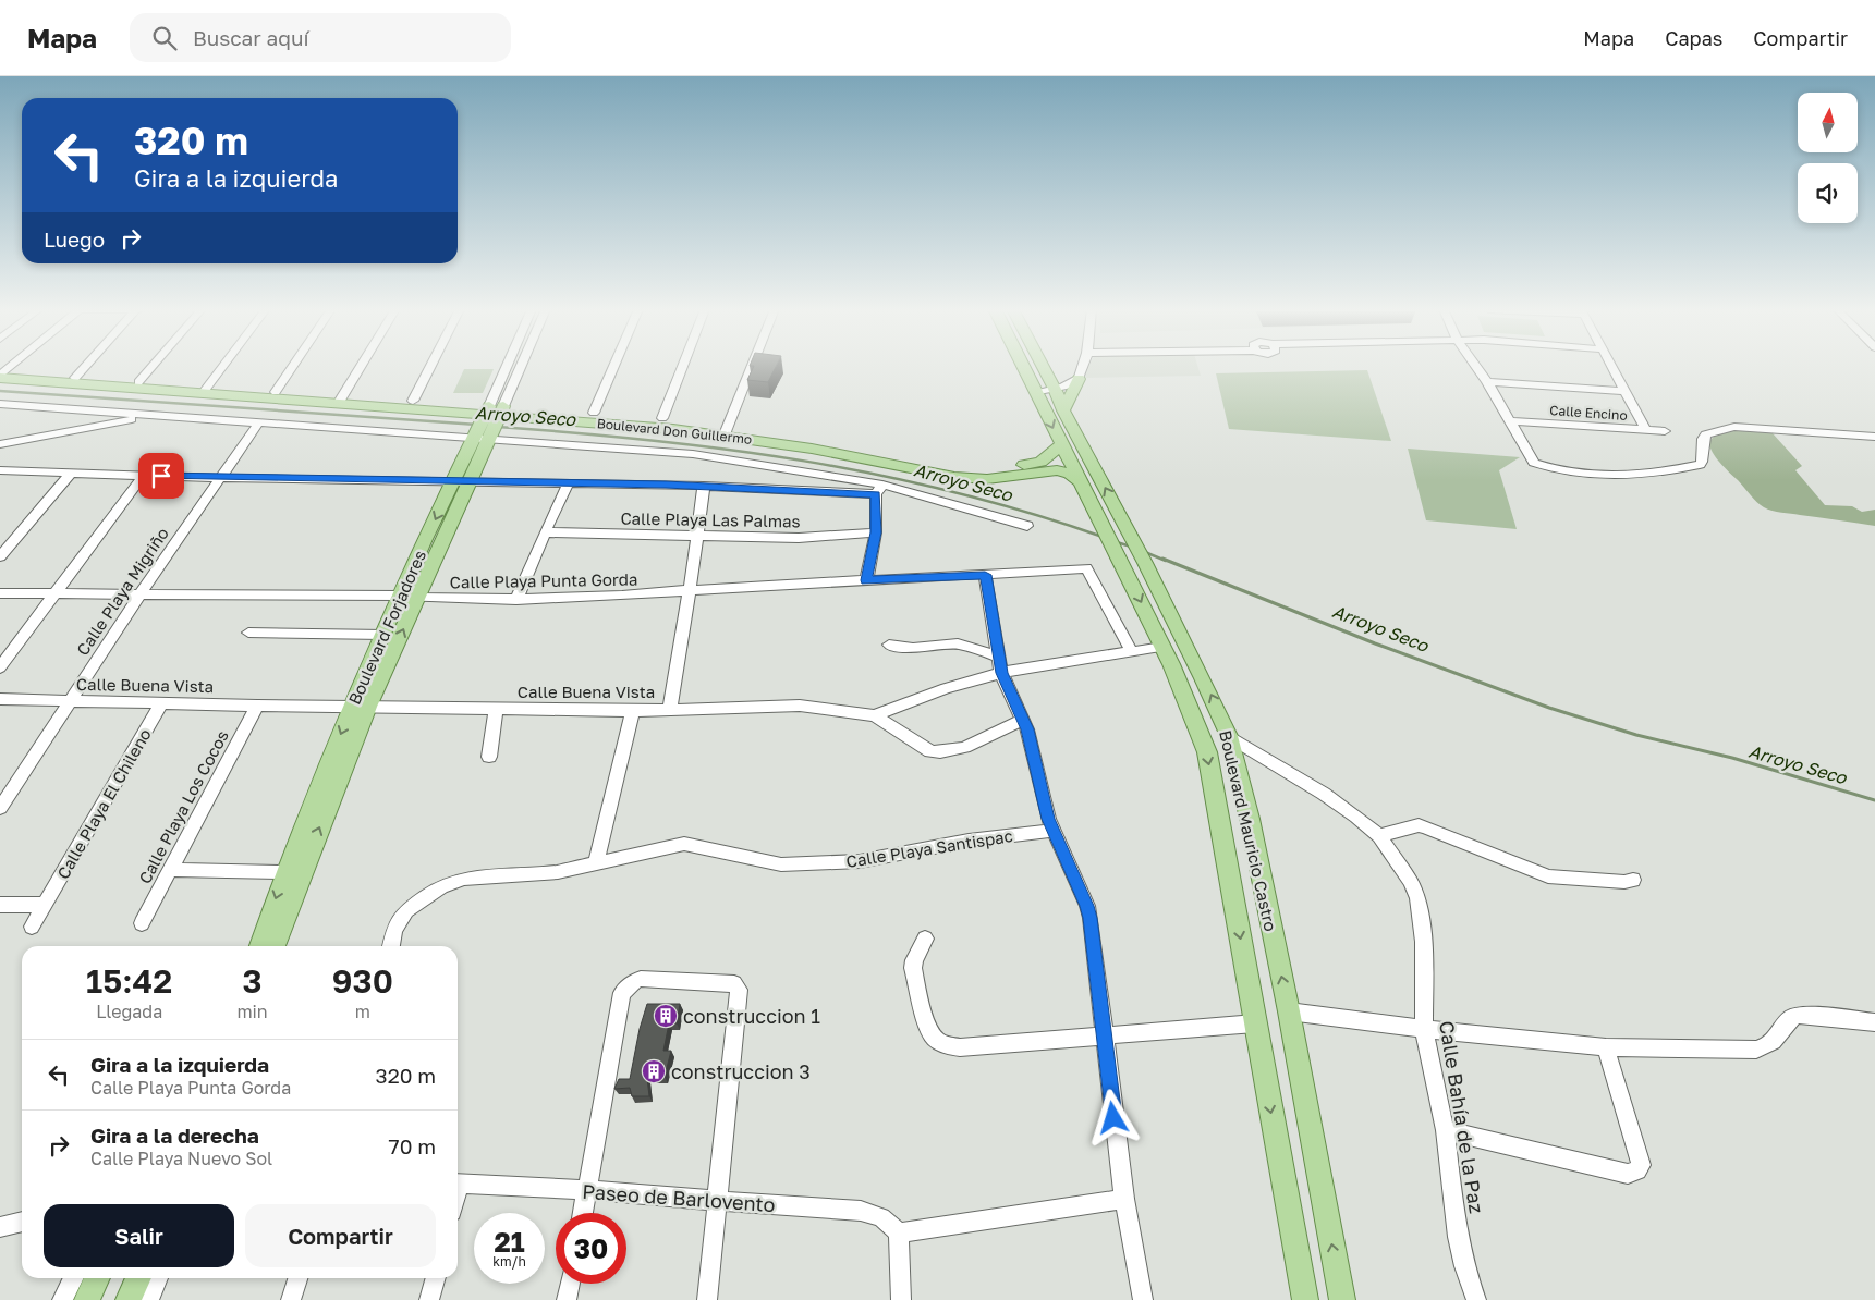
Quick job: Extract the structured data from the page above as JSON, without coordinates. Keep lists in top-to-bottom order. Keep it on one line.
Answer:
{"streets":{"main road":["Boulevard Don Guillermo","Boulevard Forjadores","Boulevard Mauricio Castro"],"street":["Calle Encino","Calle Playa Las Palmas","Calle Playa Punta Gorda","Calle Playa Migriño","Calle Buena Vista","Calle Playa El Chileno","Calle Playa Los Cocos","Calle Playa Santispac","Calle Bahía de la Paz","Paseo de Barlovento"]},"crossings":[["Boulevard Don Guillermo","Calle Playa Migriño"],["Boulevard Don Guillermo","Boulevard Forjadores"],["Boulevard Don Guillermo","Boulevard Mauricio Castro"],["Calle Playa Punta Gorda","Calle Playa Migriño"],["Calle Playa Punta Gorda","Boulevard Forjadores"],["Calle Playa Punta Gorda","Calle Buena Vista"],["Calle Playa Migriño","Calle Buena Vista"],["Boulevard Forjadores","Calle Buena Vista"],["Calle Buena Vista","Calle Playa El Chileno"],["Calle Buena Vista","Calle Playa Los Cocos"],["Calle Buena Vista","Boulevard Mauricio Castro"],["Boulevard Mauricio Castro","Calle Bahía de la Paz"]],"water":["Arroyo Seco"],"places":{"building":["construccion 1","construccion 3"]},"north":"top","page":{"header":"Mapa","search":"Buscar aquí","nav":["Mapa","Capas","Compartir"],"turn":["320 m","Gira a la izquierda"],"then":"Luego","eta":["15:42","Llegada","3","min","930","m"],"list":[{"name":"Gira a la izquierda","note":"Calle Playa Punta Gorda","value":"320 m"},{"name":"Gira a la derecha","note":"Calle Playa Nuevo Sol","value":"70 m"}],"buttons":["Salir","Compartir"],"speed":"21 km/h","limit":"30"}}
